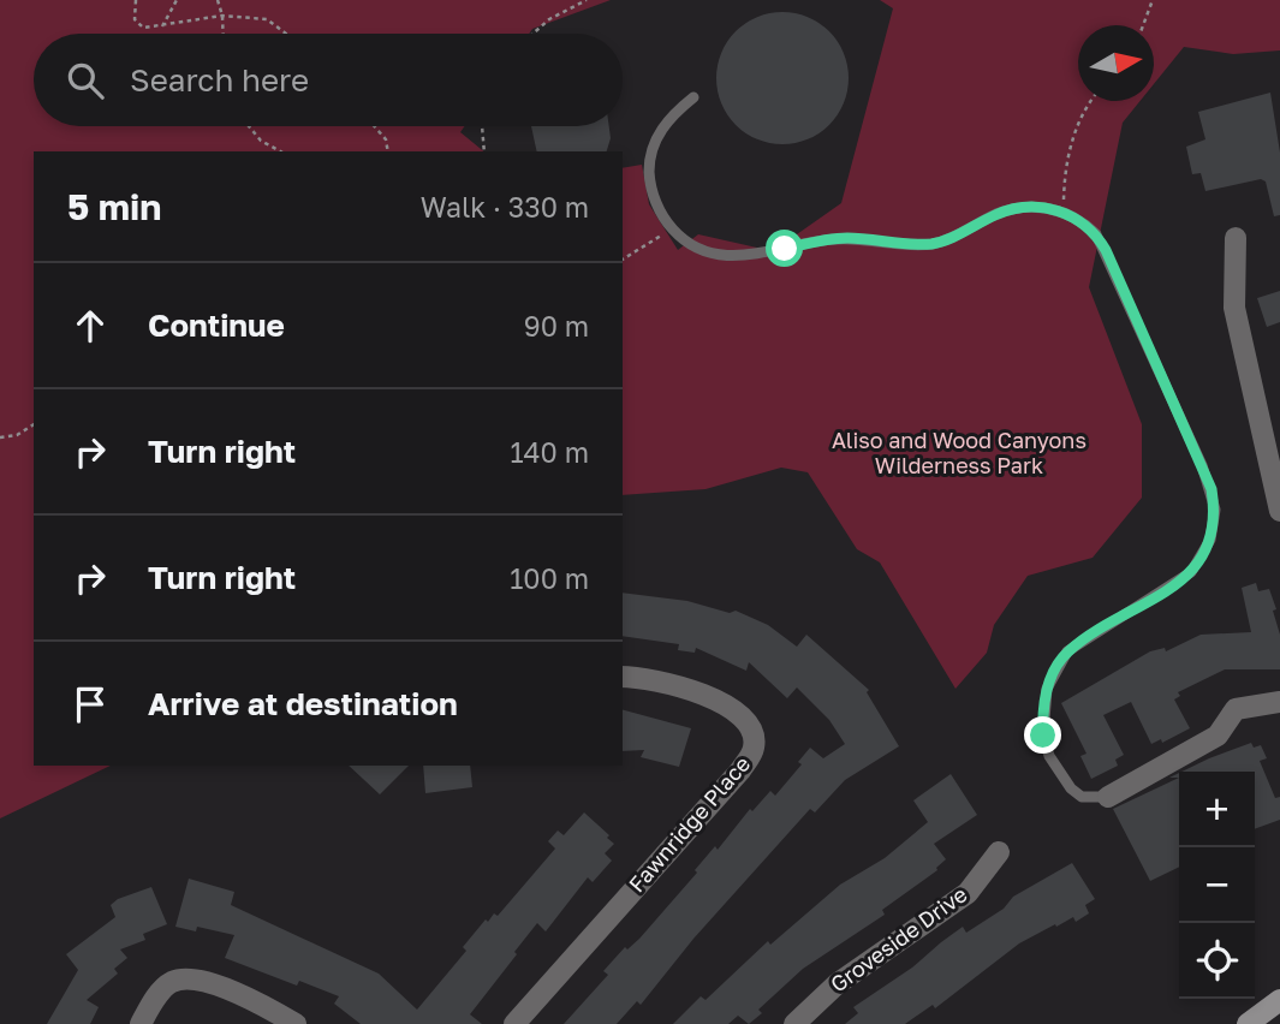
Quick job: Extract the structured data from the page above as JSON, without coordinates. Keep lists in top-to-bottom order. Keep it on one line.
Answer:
{"streets":{"street":["Fawnridge Place","Groveside Drive"]},"parks":["Aliso and Wood Canyons Wilderness Park"],"north":"right","page":{"search":"Search here","heading":["5 min","Walk · 330 m"],"list":[["Continue","90 m"],["Turn right","140 m"],["Turn right","100 m"],"Arrive at destination"],"map_buttons":["+","−"]}}
